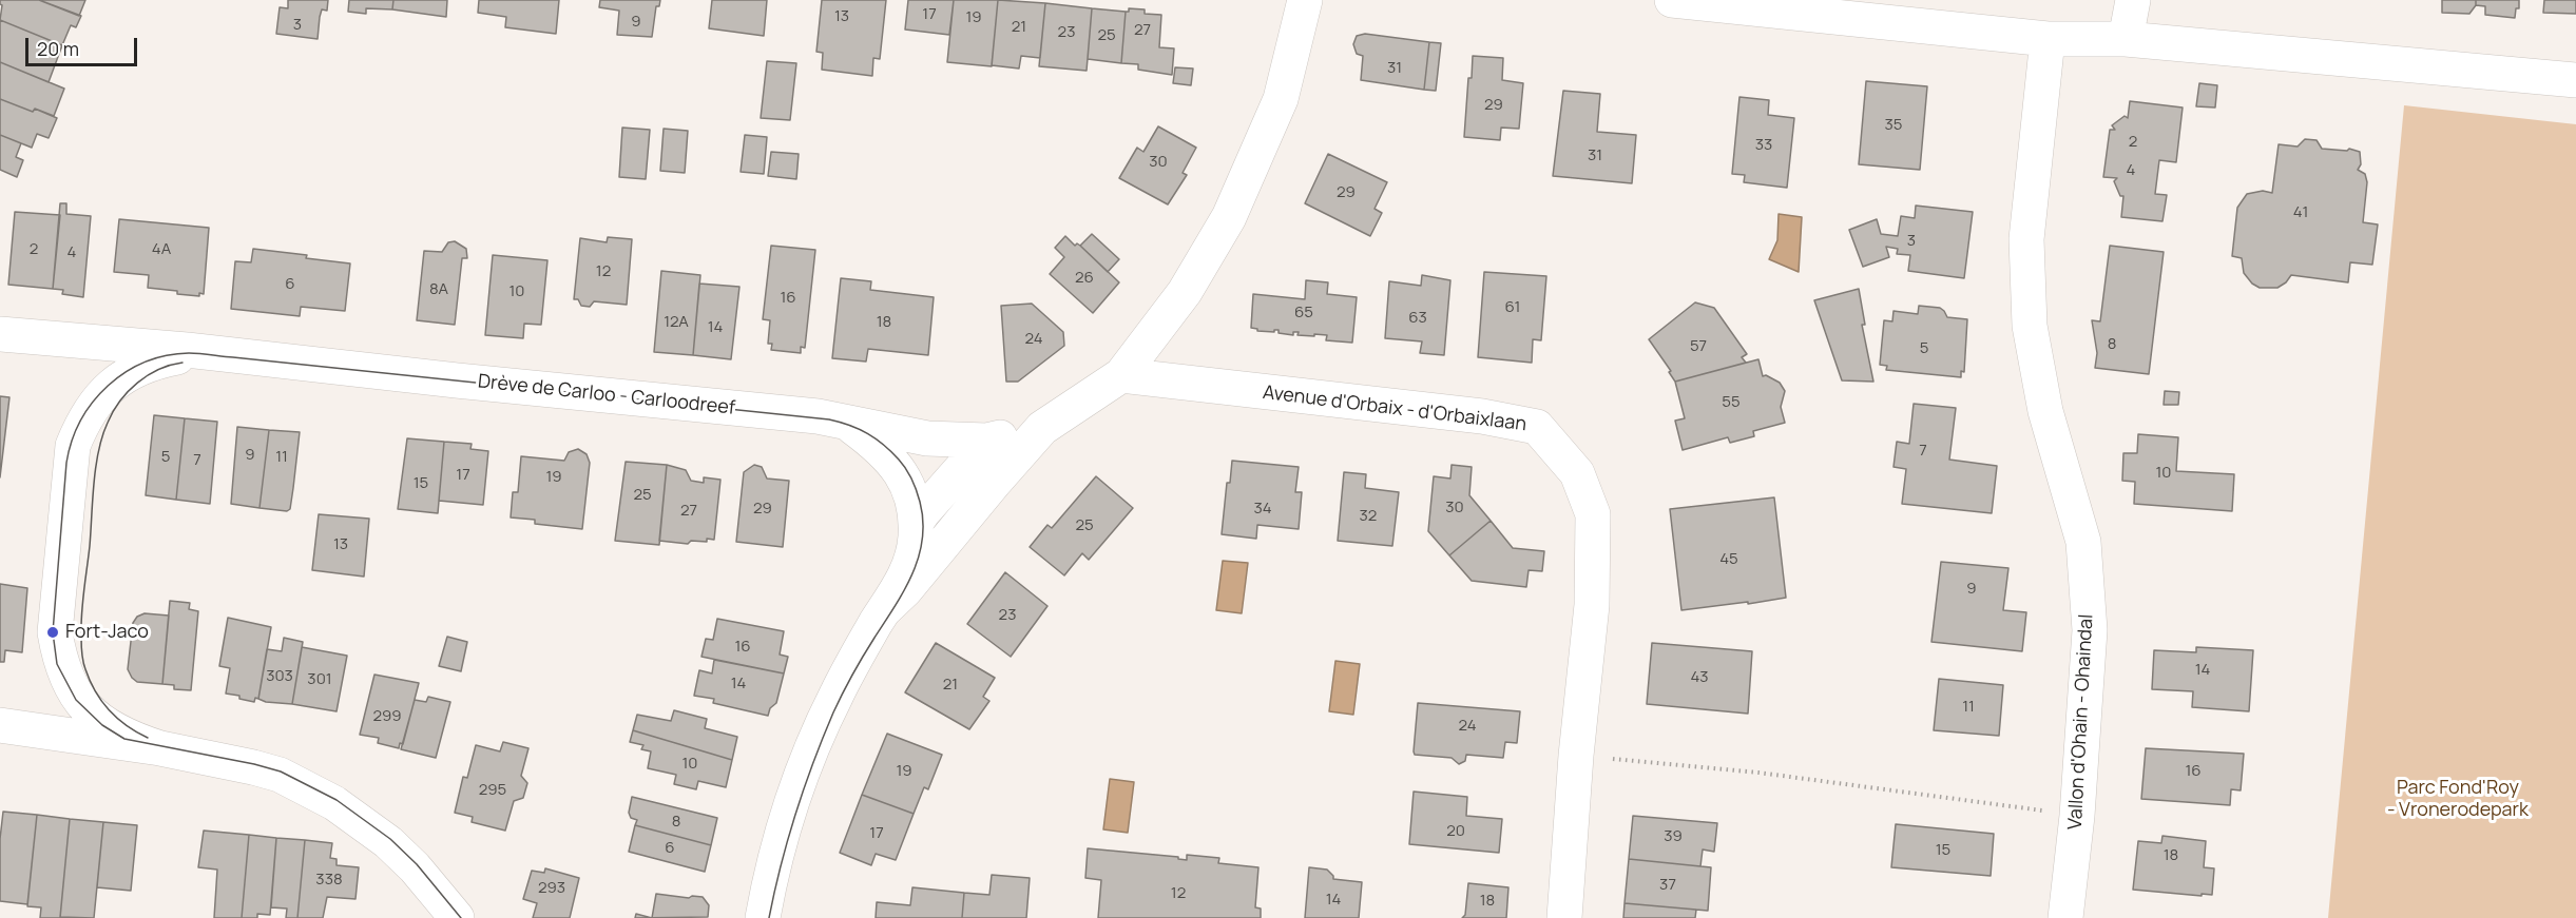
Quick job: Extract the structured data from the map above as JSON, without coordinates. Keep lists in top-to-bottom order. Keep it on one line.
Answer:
{"streets":{"street":["Drève de Carloo - Carloodreef","Avenue d'Orbaix - d'Orbaixlaan","Vallon d'Ohain - Ohaindal"]},"parks":["Parc Fond'Roy - Vronerodepark"],"places":["Fort-Jaco"],"house_numbers":["17","13","19","9","3","21","27","23","25","31","29","35","2","33","31","30","4","29","41","3","2","4A","4","12","26","6","8A","10","16","61","65","63","12A","18","14","24","8","57","5","55","7","9","5","11","7","10","17","19","15","25","30","29","34","27","32","25","13","45","9","23","16","14","303","43","301","14","21","11","299","24","10","19","16","295","8","20","17","39","6","15","18","338","37","293","12","14","18"],"scale_bar":"20 m"}
